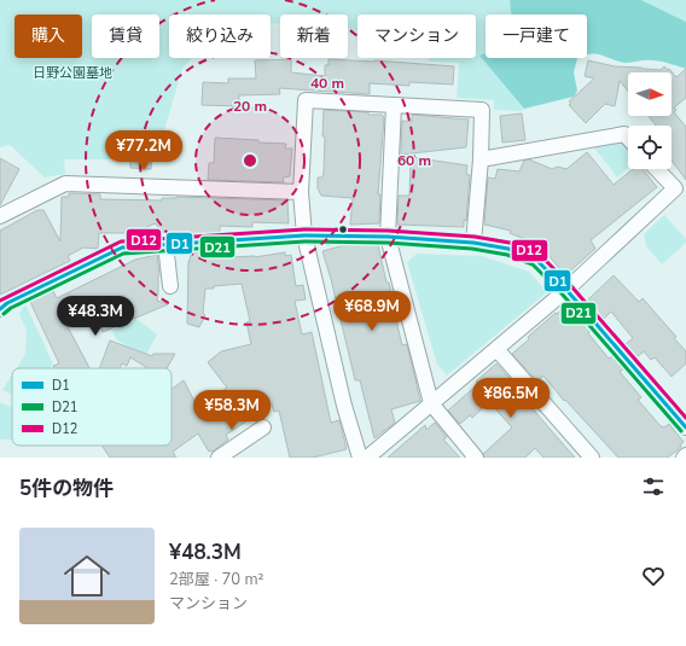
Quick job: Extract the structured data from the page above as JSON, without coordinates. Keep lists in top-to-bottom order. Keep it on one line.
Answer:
{"parks":["日野公園墓地"],"lines":["transit line D12","transit line D1","transit line D21"],"legend":["D1","D21","D12"],"north":"right","page":{"chip":["購入","賃貸","絞り込み","新着","マンション","一戸建て"],"price":["¥77.2M","¥68.9M","¥48.3M","¥86.5M","¥58.3M"],"heading":"5件の物件","list":[{"name":"¥48.3M","note":"2部屋 · 70 m² · マンション"}]},"rings":["40 m","20 m","60 m"]}
